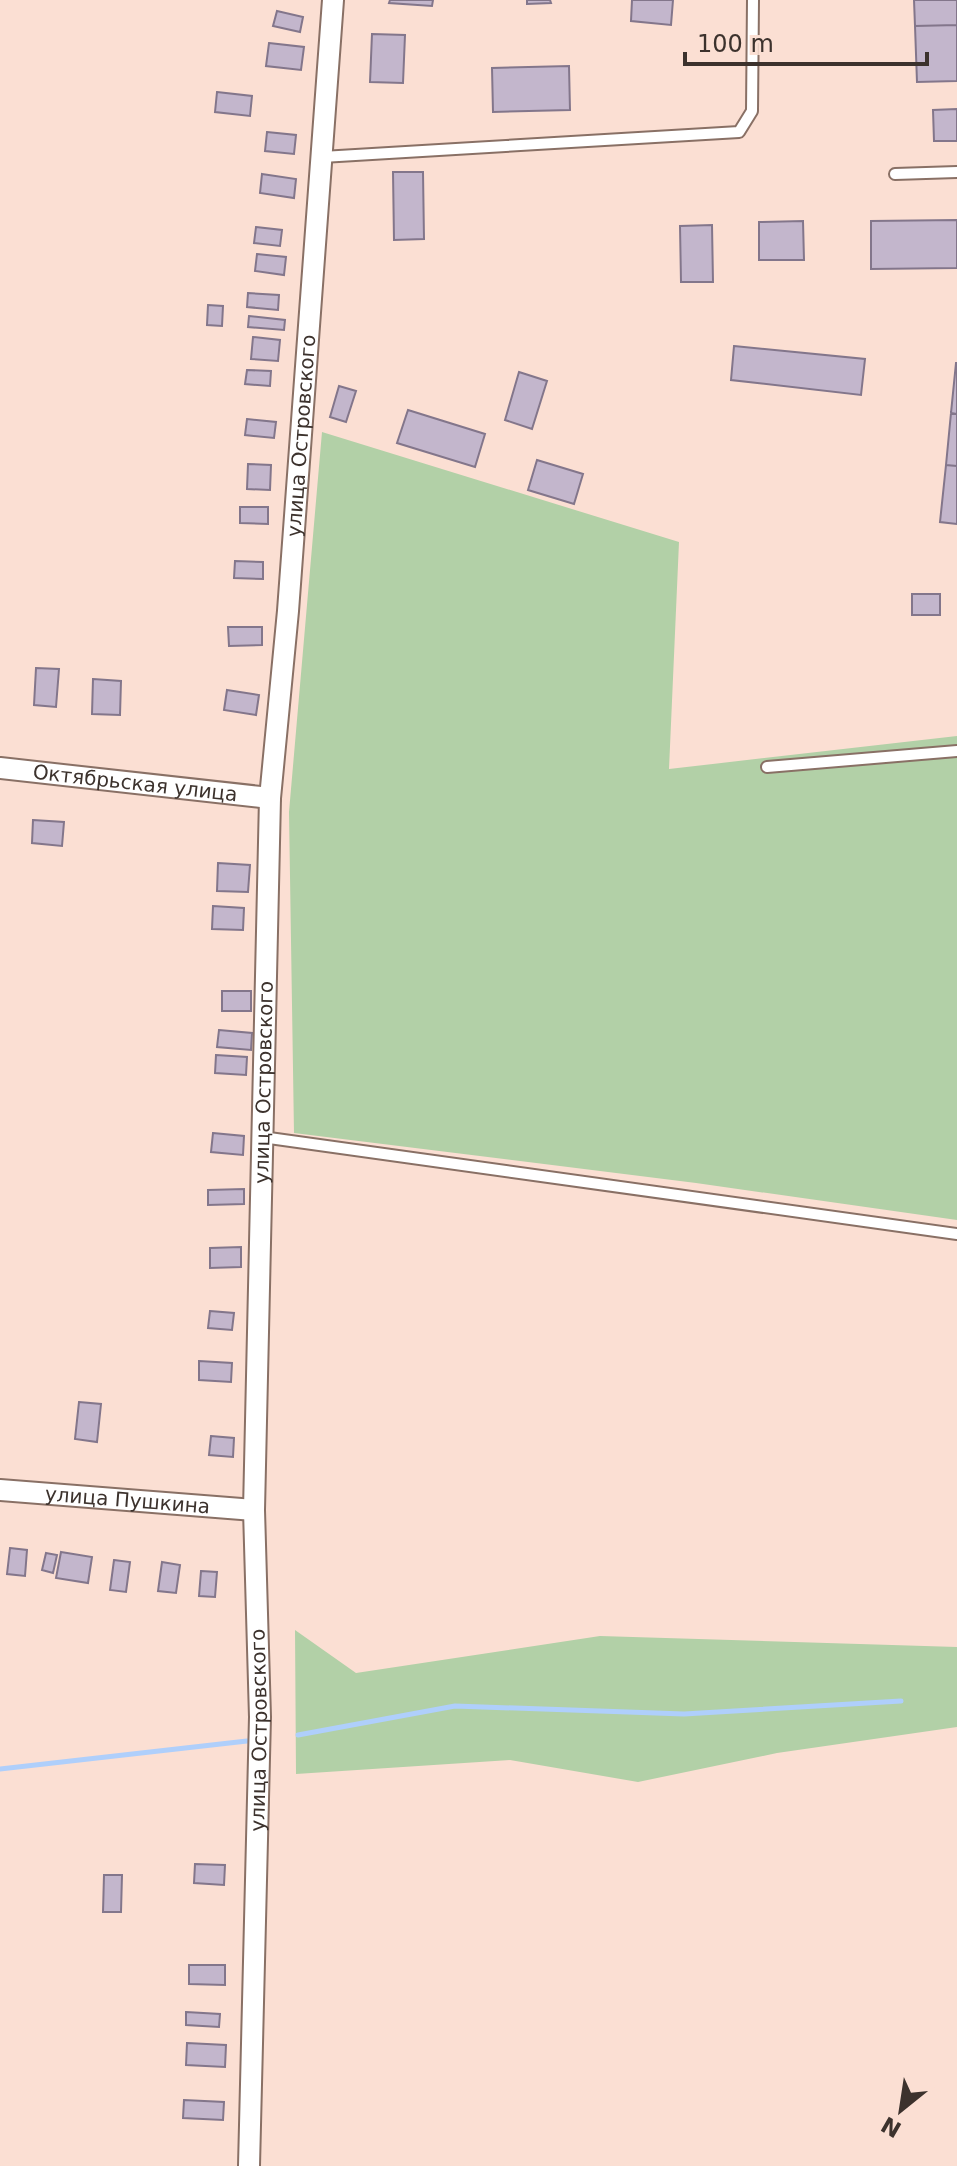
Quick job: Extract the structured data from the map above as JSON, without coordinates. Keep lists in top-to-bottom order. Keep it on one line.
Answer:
{"streets":{"street":["улица Островского","Октябрьская улица","улица Пушкина"]},"crossings":[["улица Островского","Октябрьская улица"],["улица Островского","улица Пушкина"]],"scale_bar":"100 m","north":"bottom left"}
